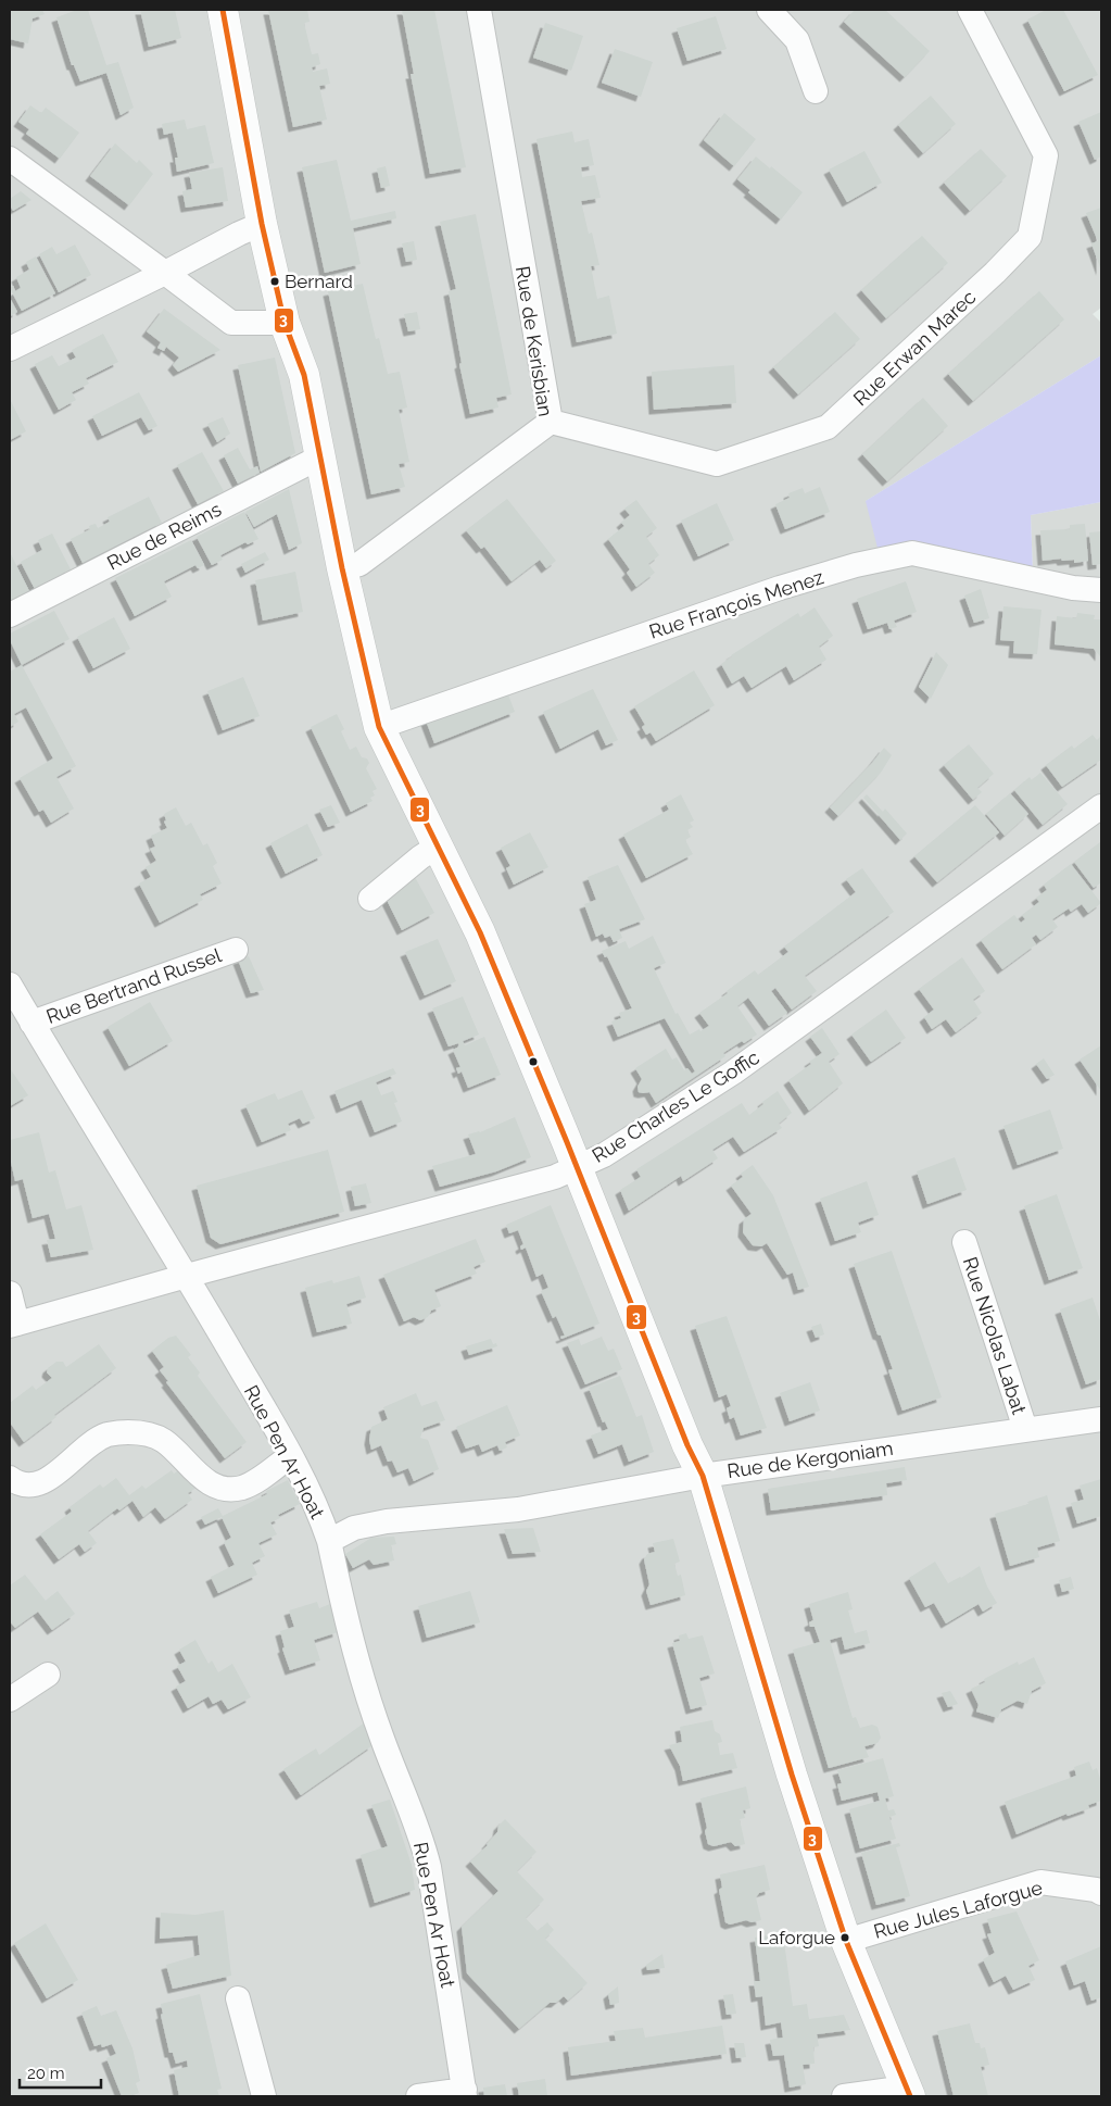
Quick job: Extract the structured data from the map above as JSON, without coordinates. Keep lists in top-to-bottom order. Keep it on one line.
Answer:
{"streets":{"street":["Rue de Kerisbian","Rue Erwan Marec","Rue de Reims","Rue François Menez","Rue Bertrand Russel","Rue Charles Le Goffic","Rue Nicolas Labat","Rue Pen Ar Hoat","Rue de Kergoniam","Rue Jules Laforgue"]},"crossings":[["Rue de Kerisbian","Rue Erwan Marec"],["Rue Bertrand Russel","Rue Pen Ar Hoat"],["Rue Charles Le Goffic","Rue Pen Ar Hoat"],["Rue Nicolas Labat","Rue de Kergoniam"],["Rue Pen Ar Hoat","Rue de Kergoniam"]],"places":["Bernard","Laforgue"],"lines":["transit line 3"],"scale_bar":"20 m"}
